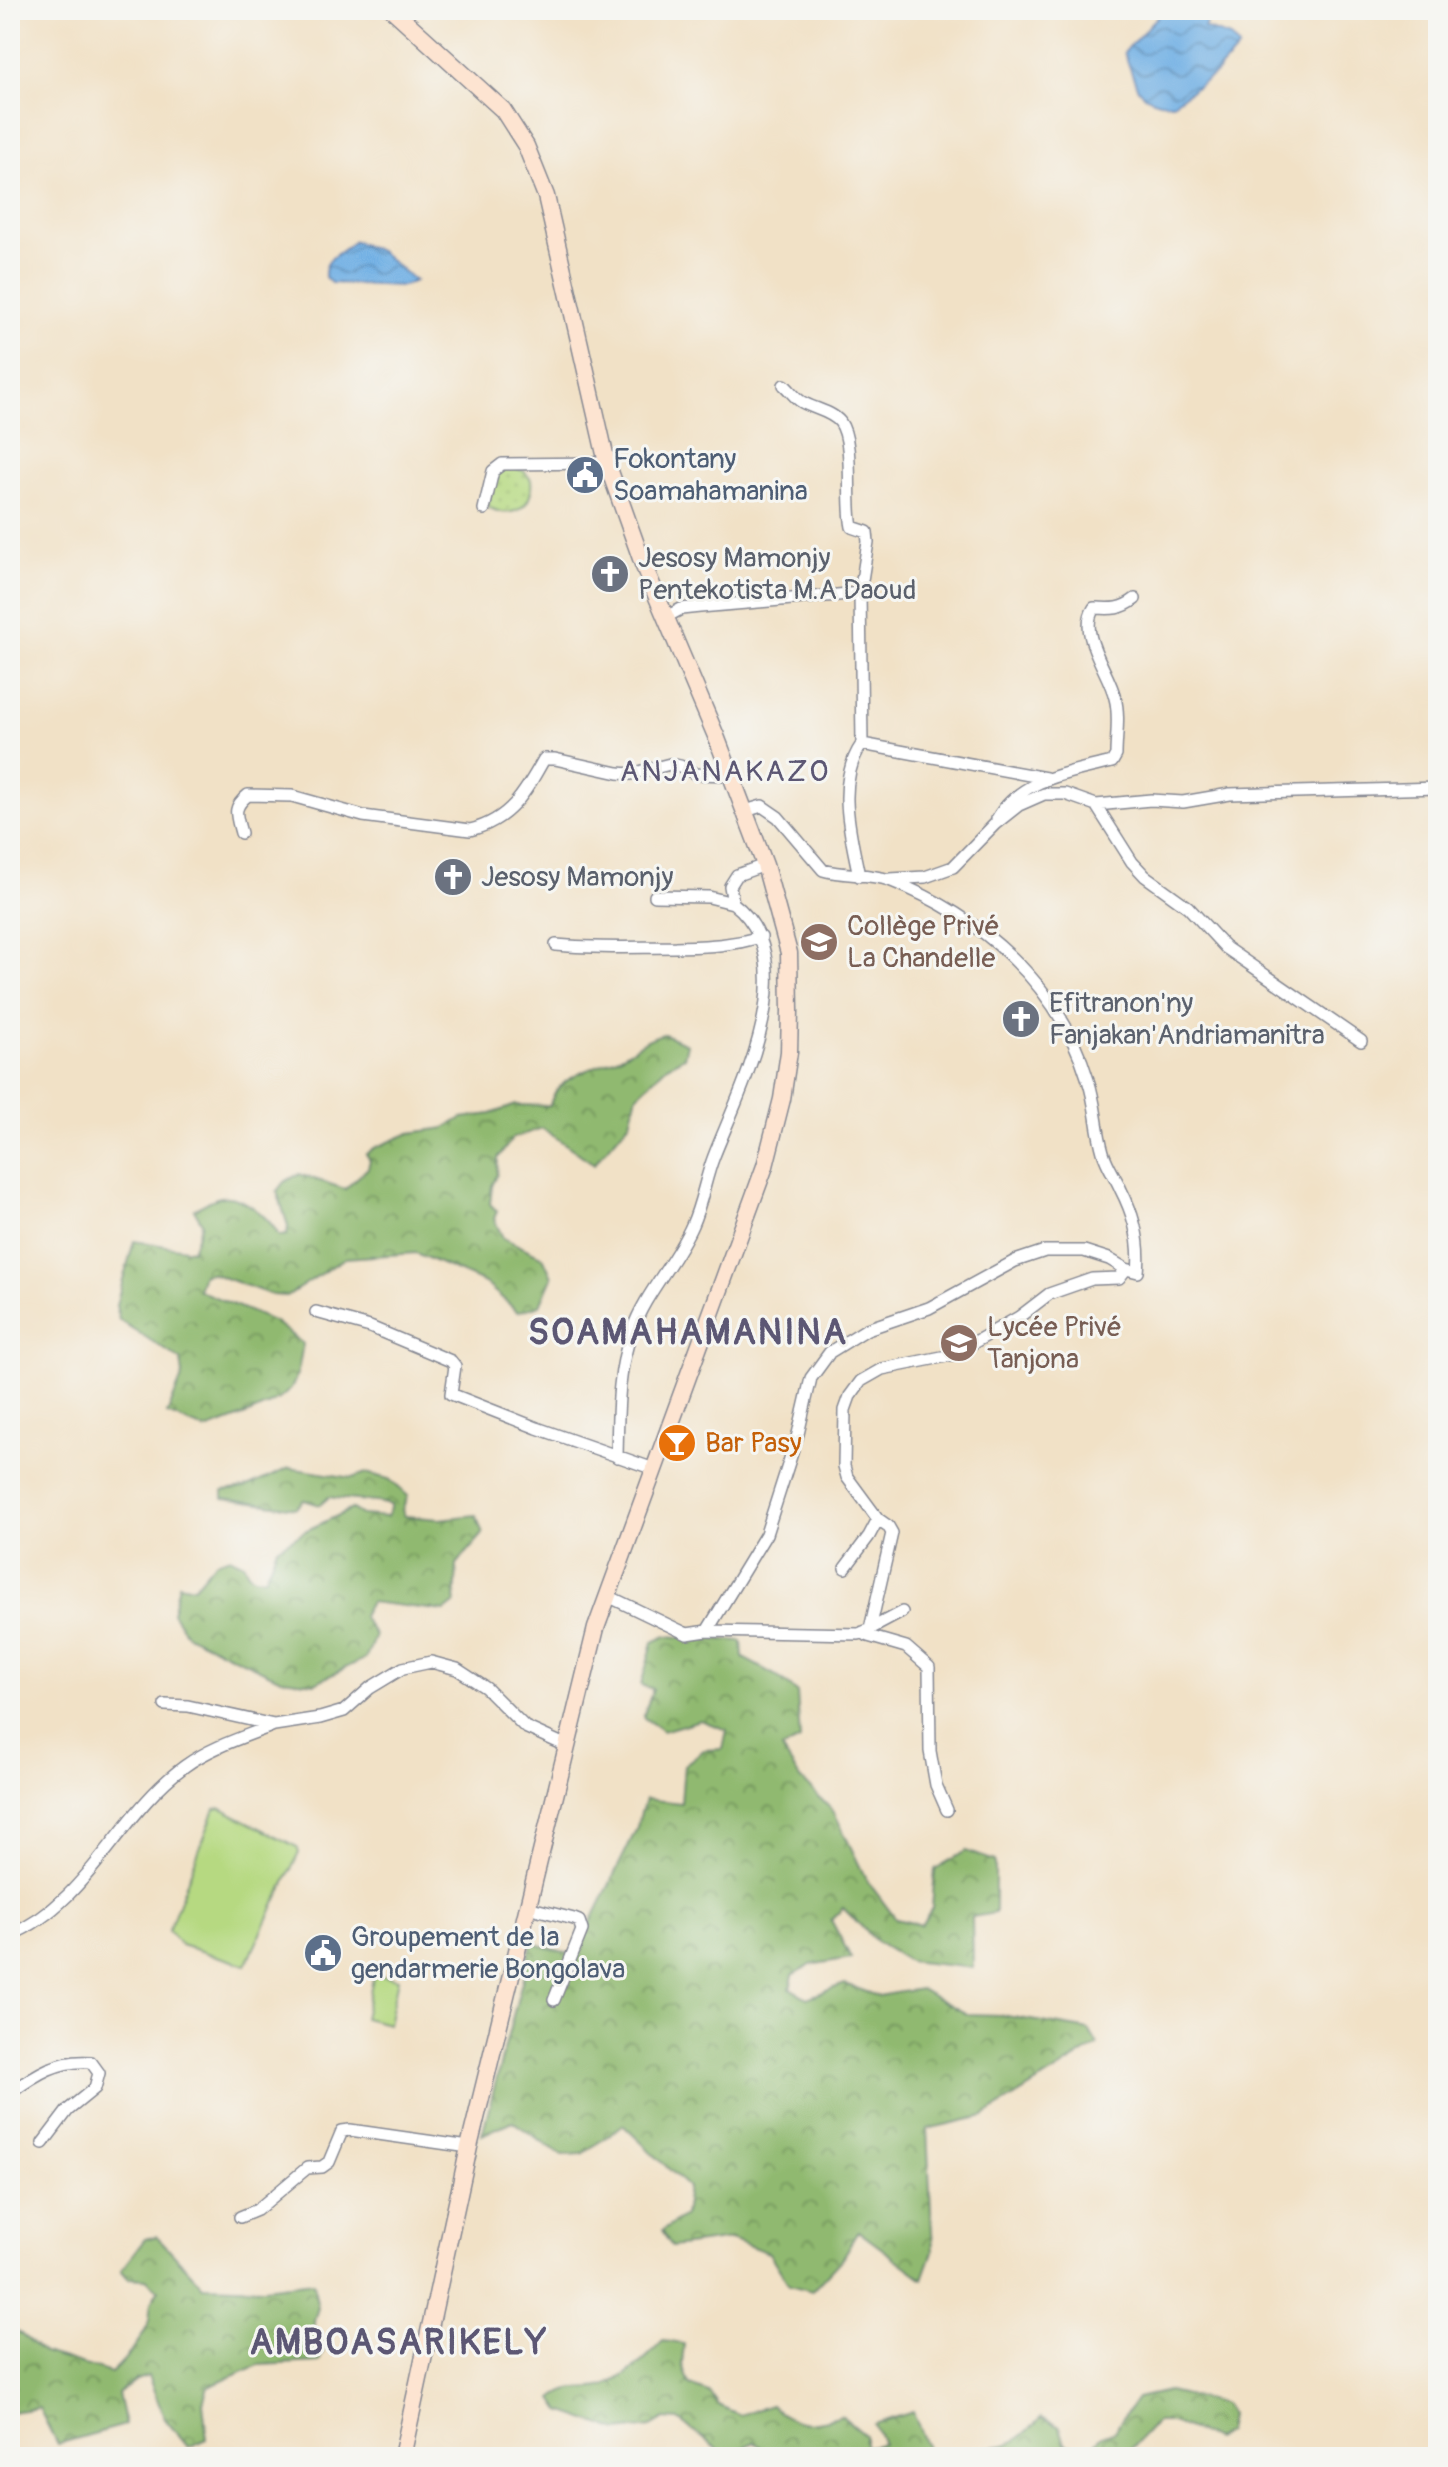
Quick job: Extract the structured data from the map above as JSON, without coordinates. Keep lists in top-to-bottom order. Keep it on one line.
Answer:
{"districts":["ANJANAKAZO","SOAMAHAMANINA","AMBOASARIKELY"],"places":{"public building":["Fokontany Soamahamanina","Groupement de la gendarmerie Bongolava"],"church":["Jesosy Mamonjy Pentekotista M.A Daoud","Jesosy Mamonjy","Efitranon'ny Fanjakan'Andriamanitra"],"school or university":["Collège Privé La Chandelle","Lycée Privé Tanjona"],"bar":["Bar Pasy"]}}
